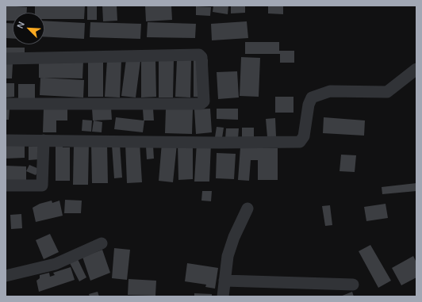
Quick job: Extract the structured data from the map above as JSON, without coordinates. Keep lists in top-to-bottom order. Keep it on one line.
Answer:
{"north":"top left"}
